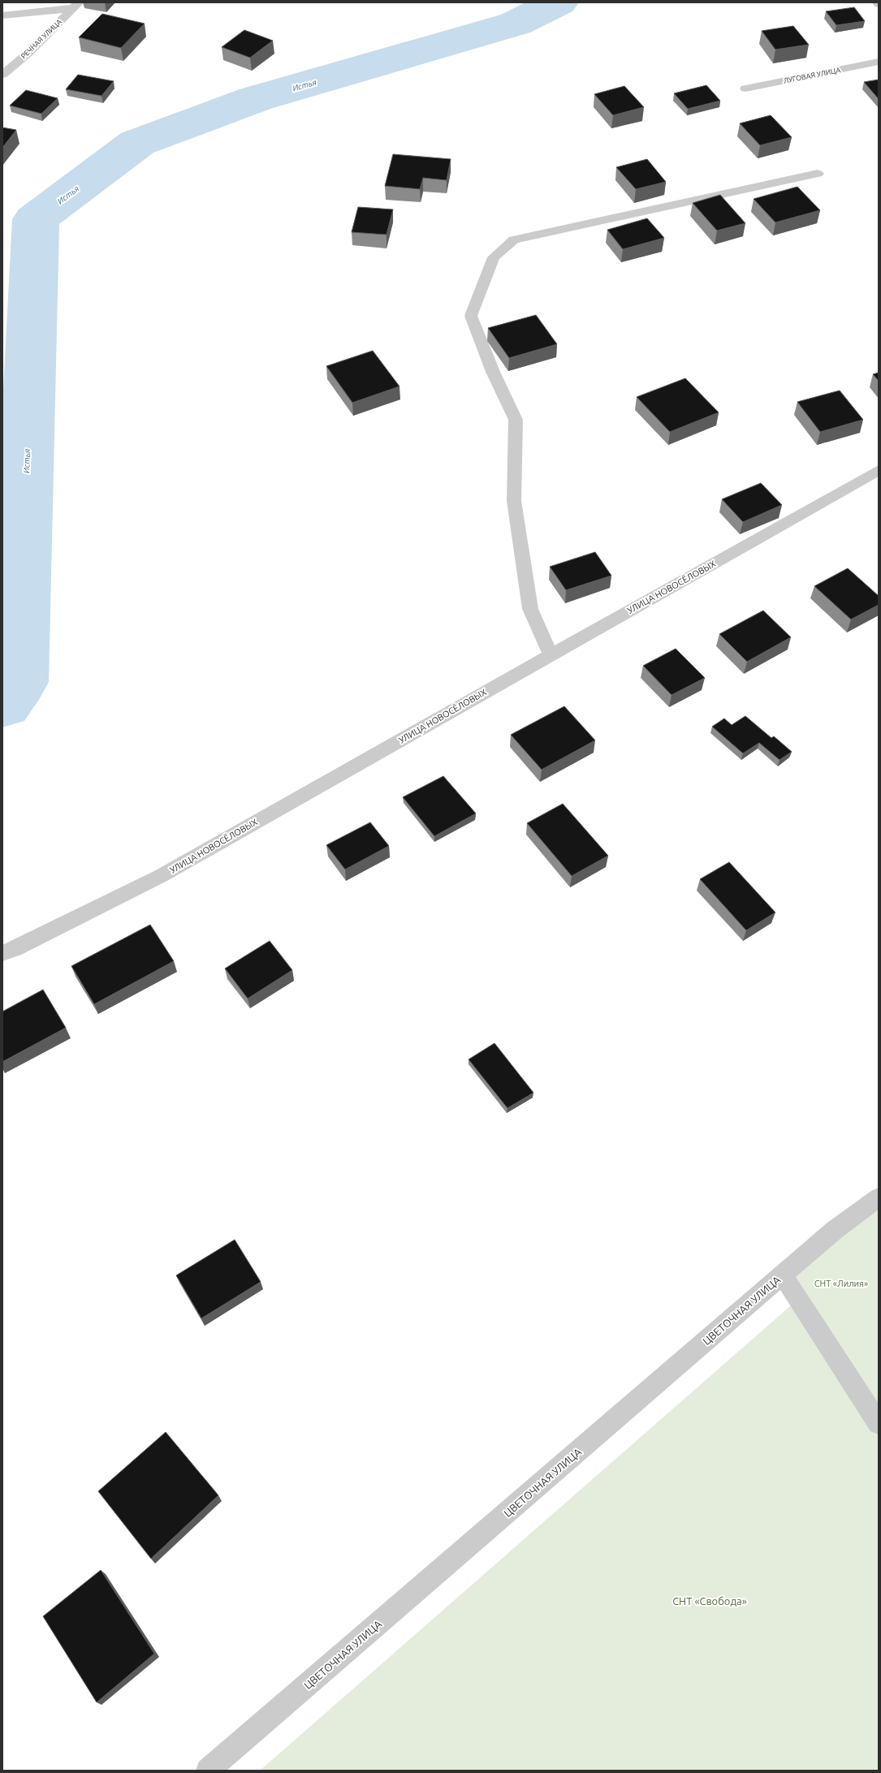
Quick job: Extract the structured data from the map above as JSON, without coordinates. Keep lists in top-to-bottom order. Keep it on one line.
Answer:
{"streets":{"street":["РЕЧНАЯ УЛИЦА","ЛУГОВАЯ УЛИЦА","УЛИЦА НОВОСЁЛОВЫХ","ЦВЕТОЧНАЯ УЛИЦА"]},"water":["Истья"],"parks":["СНТ «Лилия»","СНТ «Свобода»"]}
